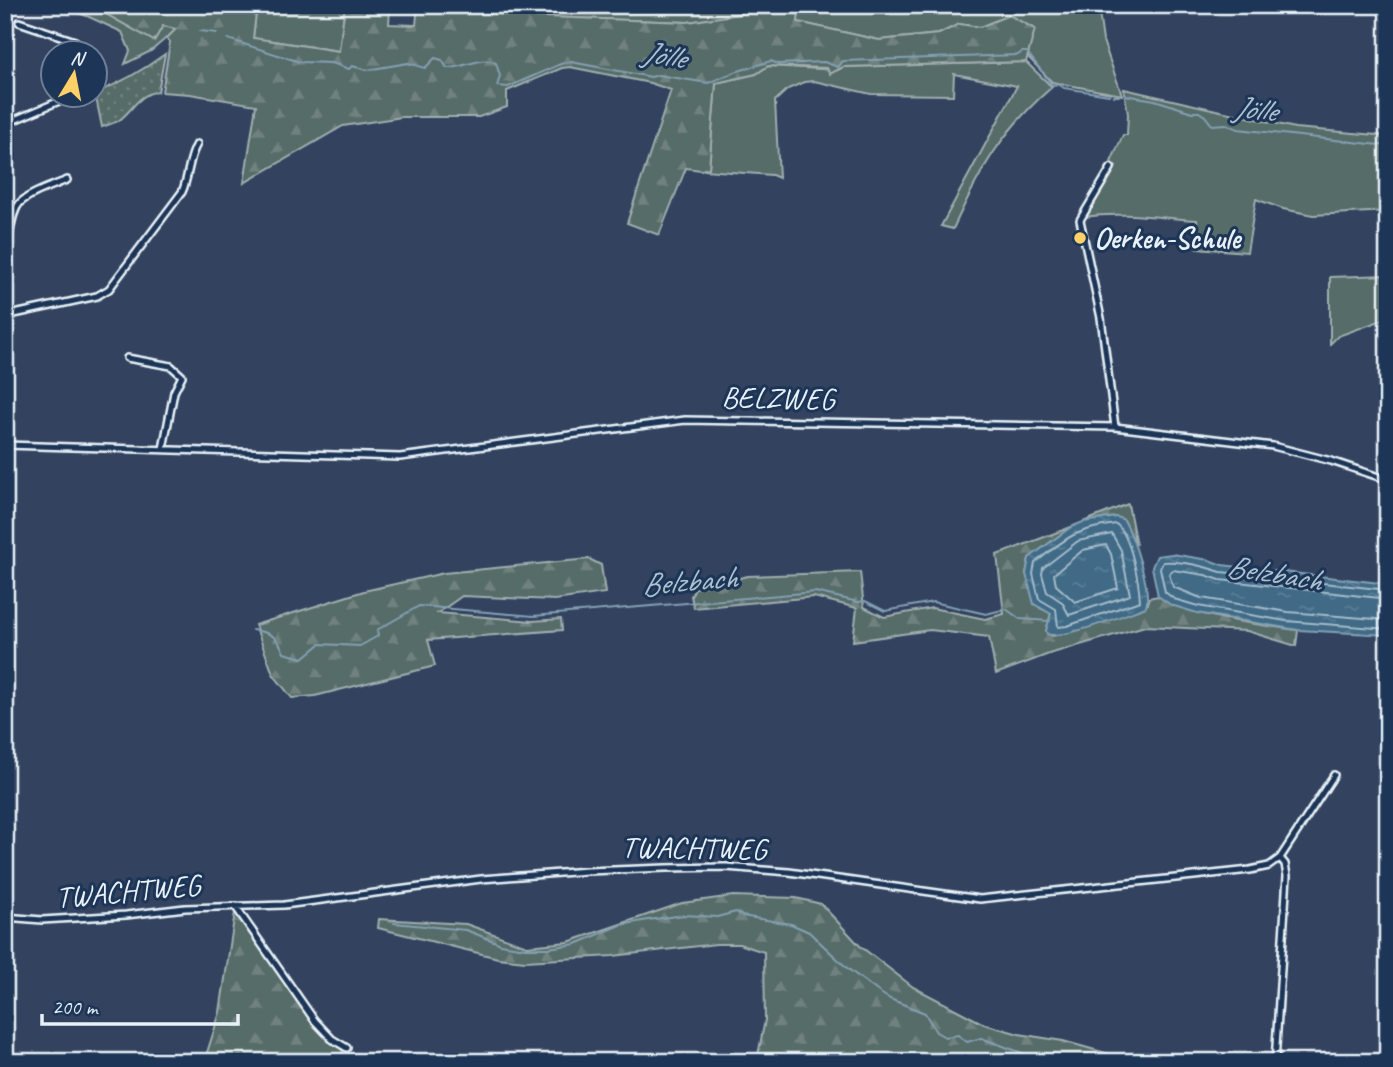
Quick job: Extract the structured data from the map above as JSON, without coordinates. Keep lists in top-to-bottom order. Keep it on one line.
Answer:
{"streets":{"street":["BELZWEG","TWACHTWEG"]},"water":["Jölle","Belzbach"],"places":["Oerken-Schule"],"scale_bar":"200 m","north":"top"}
